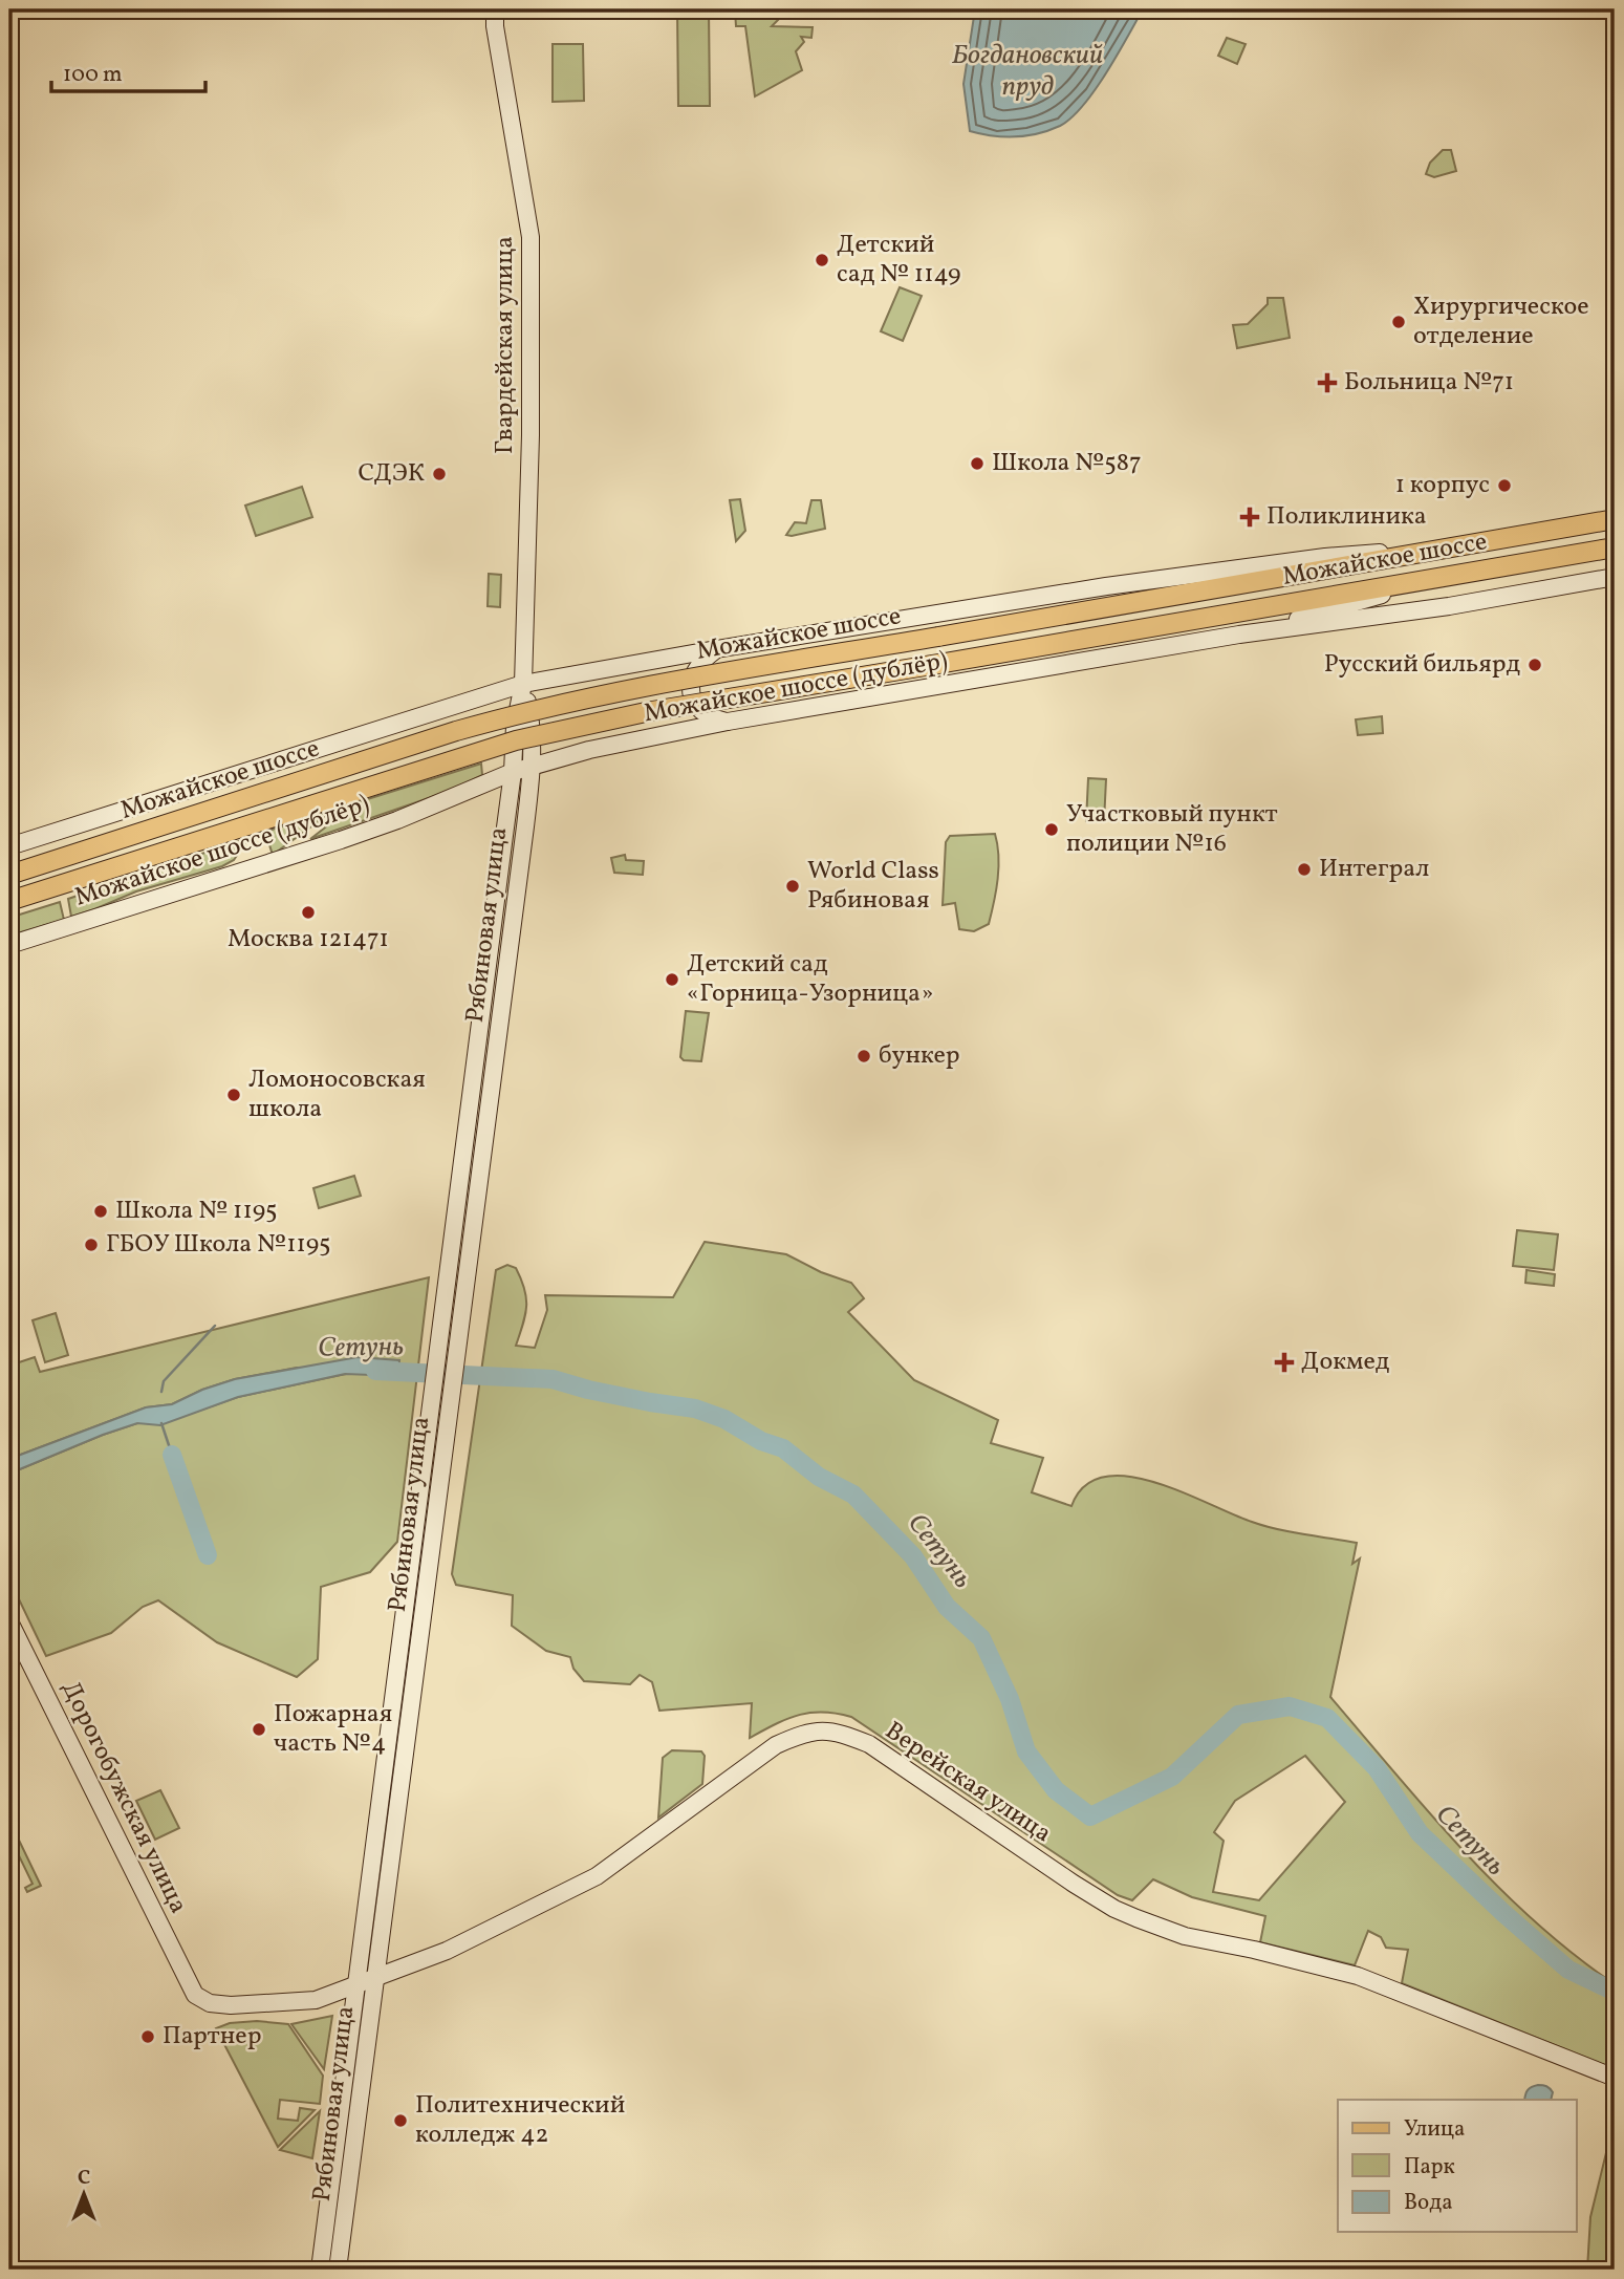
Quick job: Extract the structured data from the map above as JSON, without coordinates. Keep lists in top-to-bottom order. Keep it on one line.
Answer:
{"streets":{"main road":["Гвардейская улица","Можайское шоссе","Можайское шоссе (дублёр)","Рябиновая улица","Верейская улица","Дорогобужская улица"]},"crossings":[["Гвардейская улица","Можайское шоссе (дублёр)"],["Гвардейская улица","Рябиновая улица"],["Можайское шоссе","Можайское шоссе (дублёр)"],["Можайское шоссе (дублёр)","Рябиновая улица"],["Рябиновая улица","Верейская улица"],["Верейская улица","Дорогобужская улица"]],"water":["Богдановский пруд","Сетунь"],"places":{"other":["Детский сад № 1149","Хирургическое отделение","Школа №587","СДЭК","1 корпус","Русский бильярд","Участковый пункт полиции №16","Интеграл","World Class Рябиновая","Москва 121471","Детский сад «Горница-Узорница»","бункер","Ломоносовская школа","Школа № 1195","ГБОУ Школа №1195","Пожарная часть №4","Партнер","Политехнический колледж 42"],"health":["Больница №71","Поликлиника","Докмед"]},"legend":["Улица","Парк","Вода"],"scale_bar":"100 m","north":"top"}
